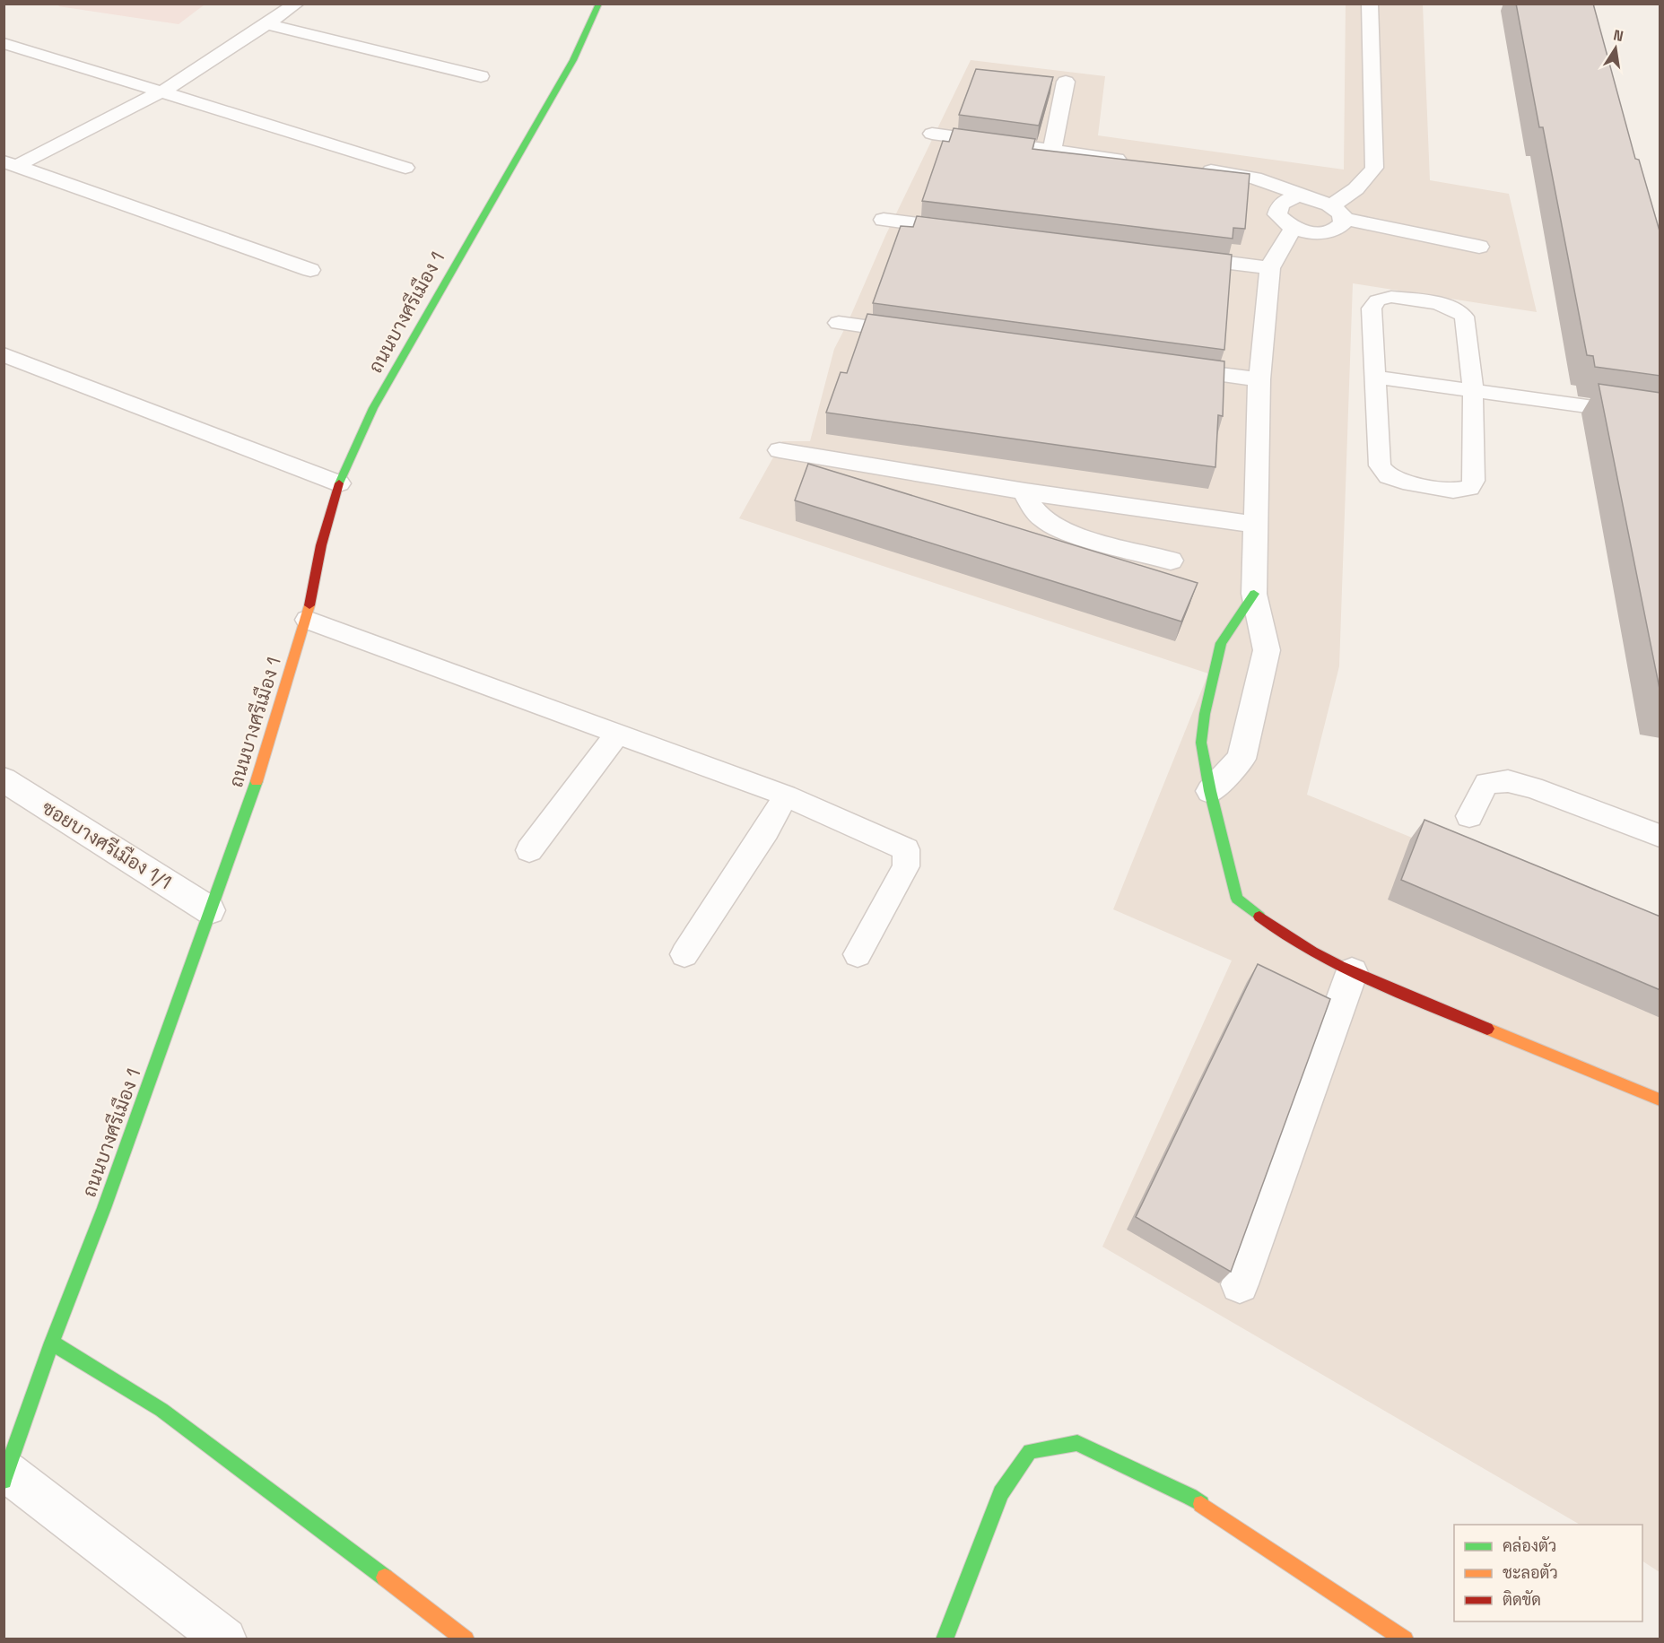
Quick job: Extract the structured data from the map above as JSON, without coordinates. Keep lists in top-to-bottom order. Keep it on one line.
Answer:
{"streets":{"street":["ถนนบางศรีเมือง 1","ซอยบางศรีเมือง 1/1"]},"crossings":[["ถนนบางศรีเมือง 1","ซอยบางศรีเมือง 1/1"]],"legend":["คล่องตัว","ชะลอตัว","ติดขัด"],"north":"top"}
